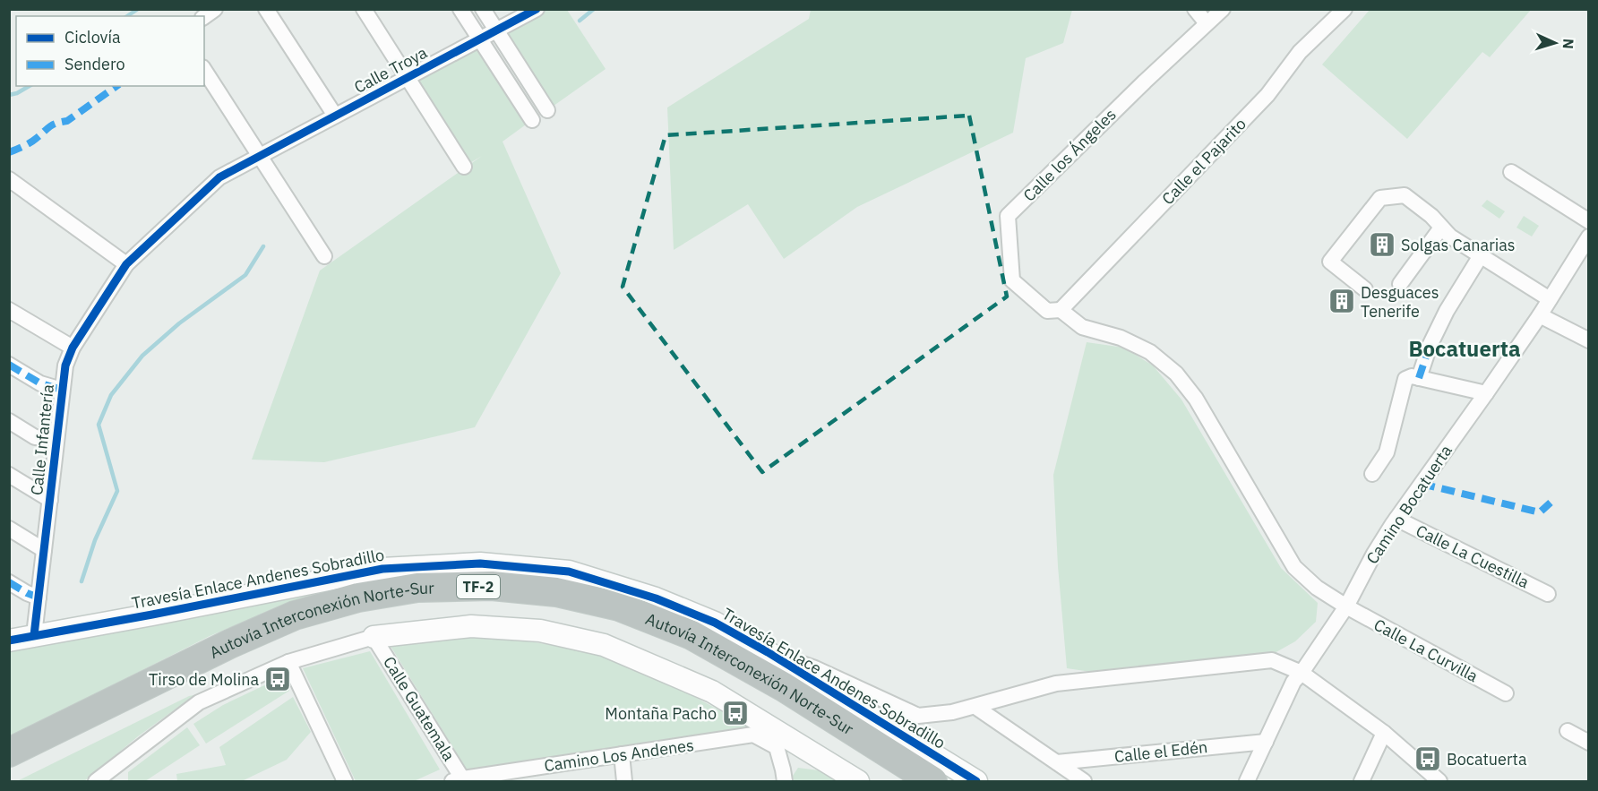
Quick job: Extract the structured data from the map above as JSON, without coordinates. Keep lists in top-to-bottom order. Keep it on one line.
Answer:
{"streets":{"highway":["TF-2","Autovía Interconexión Norte-Sur"],"street":["Calle Troya","Calle los Ángeles","Calle el Pajarito","Calle Infantería","Camino Bocatuerta","Calle La Cuestilla","Travesía Enlace Andenes Sobradillo","Calle La Curvilla","Calle Guatemala","Calle el Edén","Camino Los Andenes"]},"crossings":[["Calle Troya","Calle Infantería"],["Calle los Ángeles","Calle el Pajarito"],["Calle los Ángeles","Camino Bocatuerta"],["Calle los Ángeles","Calle La Curvilla"],["Calle Infantería","Travesía Enlace Andenes Sobradillo"],["Camino Bocatuerta","Calle La Cuestilla"],["Camino Bocatuerta","Calle La Curvilla"],["Camino Bocatuerta","Calle el Edén"],["Calle Guatemala","Camino Los Andenes"]],"districts":["Bocatuerta"],"places":{"building":["Solgas Canarias","Desguaces Tenerife"],"bus stop":["Tirso de Molina","Montaña Pacho","Bocatuerta"]},"legend":["Ciclovía","Sendero"],"north":"right"}
